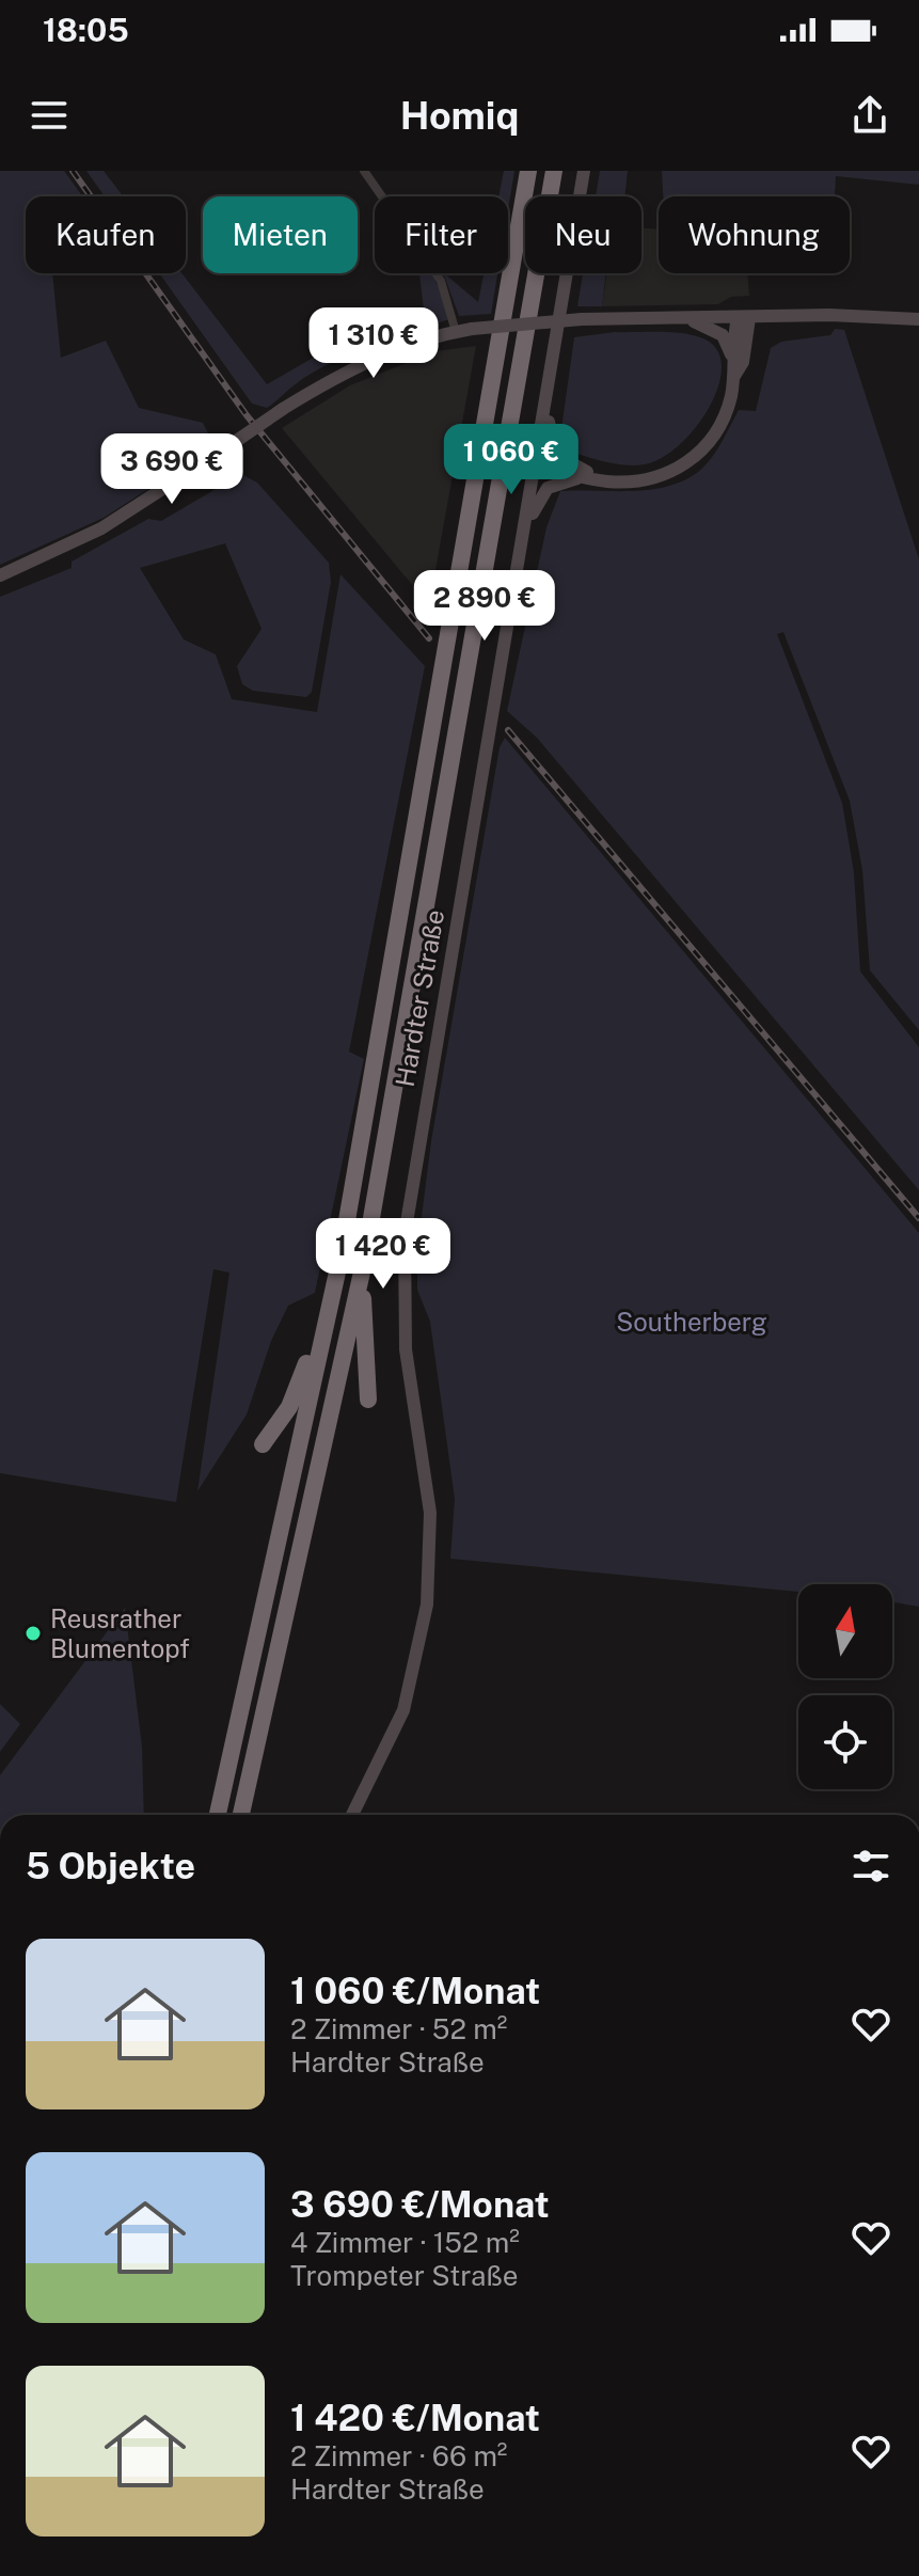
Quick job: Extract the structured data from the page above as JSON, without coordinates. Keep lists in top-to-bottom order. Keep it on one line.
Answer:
{"streets":{"main road":["Hardter Straße"]},"parks":["Southerberg"],"places":["Reusrather Blumentopf"],"north":"top","page":{"status":"18:05","header":"Homiq","chip":["Kaufen","Mieten","Filter","Neu","Wohnung"],"price":["1 310 €","1 060 €","3 690 €","2 890 €","1 420 €"],"heading":"5 Objekte","list":[{"name":"1 060 €/Monat","note":"2 Zimmer · 52 m² · Hardter Straße"},{"name":"3 690 €/Monat","note":"4 Zimmer · 152 m² · Trompeter Straße"},{"name":"1 420 €/Monat","note":"2 Zimmer · 66 m² · Hardter Straße"}]}}
